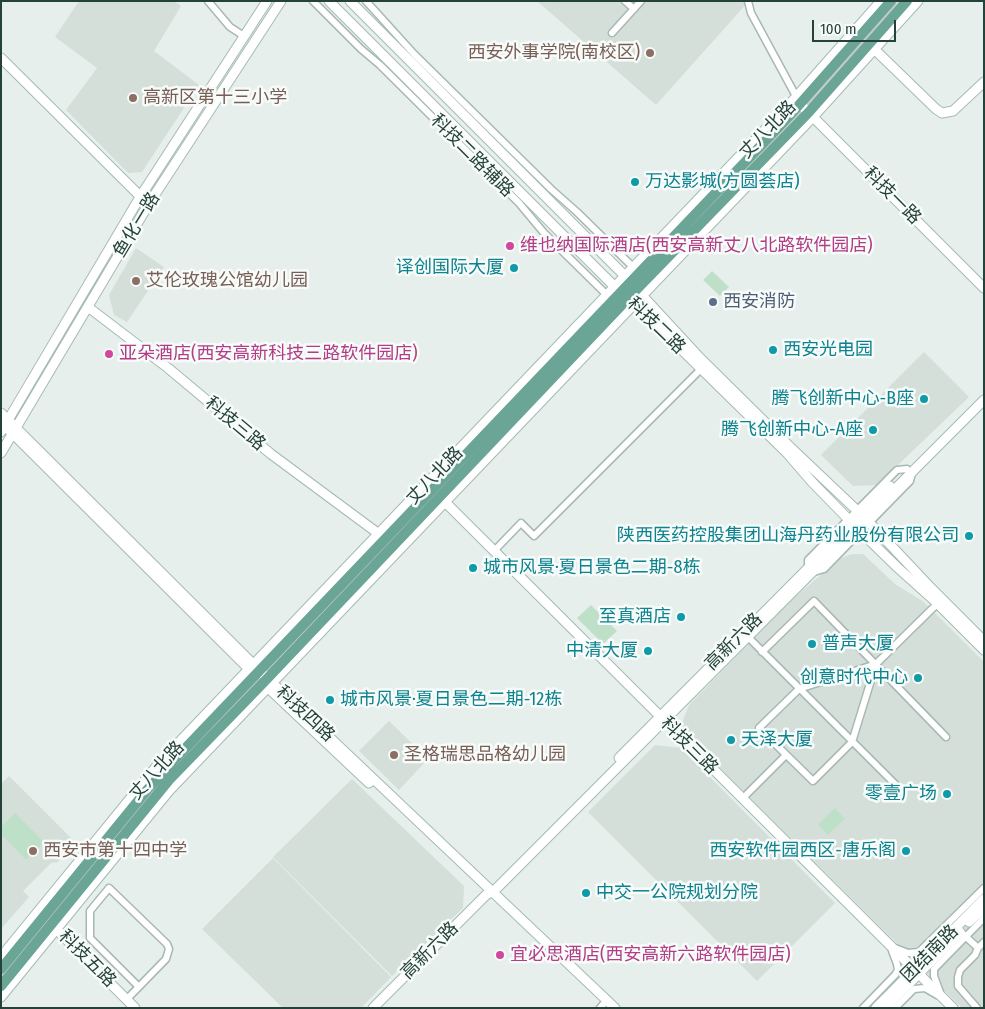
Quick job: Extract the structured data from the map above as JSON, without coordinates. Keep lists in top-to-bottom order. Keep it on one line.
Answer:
{"streets":{"main road":["丈八北路","科技一路","鱼化一路","科技二路","科技三路","高新六路","科技四路","团结南路","科技五路"],"street":["科技二路辅路"]},"crossings":[["丈八北路","科技二路辅路"],["丈八北路","科技一路"],["丈八北路","科技二路"],["丈八北路","科技三路"],["丈八北路","科技四路"],["丈八北路","科技五路"],["科技二路辅路","科技二路"],["鱼化一路","科技三路"],["鱼化一路","科技四路"],["科技二路","高新六路"],["科技三路","高新六路"],["科技三路","团结南路"],["高新六路","科技四路"]],"places":["西安外事学院(南校区)","高新区第十三小学","万达影城(方圆荟店)","维也纳国际酒店(西安高新丈八北路软件园店)","译创国际大厦","艾伦玫瑰公馆幼儿园","西安消防","西安光电园","亚朵酒店(西安高新科技三路软件园店)","腾飞创新中心-B座","腾飞创新中心-A座","陕西医药控股集团山海丹药业股份有限公司","城市风景·夏日景色二期-8栋","至真酒店","普声大厦","中清大厦","创意时代中心","城市风景·夏日景色二期-12栋","天泽大厦","圣格瑞思品格幼儿园","零壹广场","西安市第十四中学","西安软件园西区-唐乐阁","中交一公院规划分院","宜必思酒店(西安高新六路软件园店)"],"scale_bar":"100 m"}
